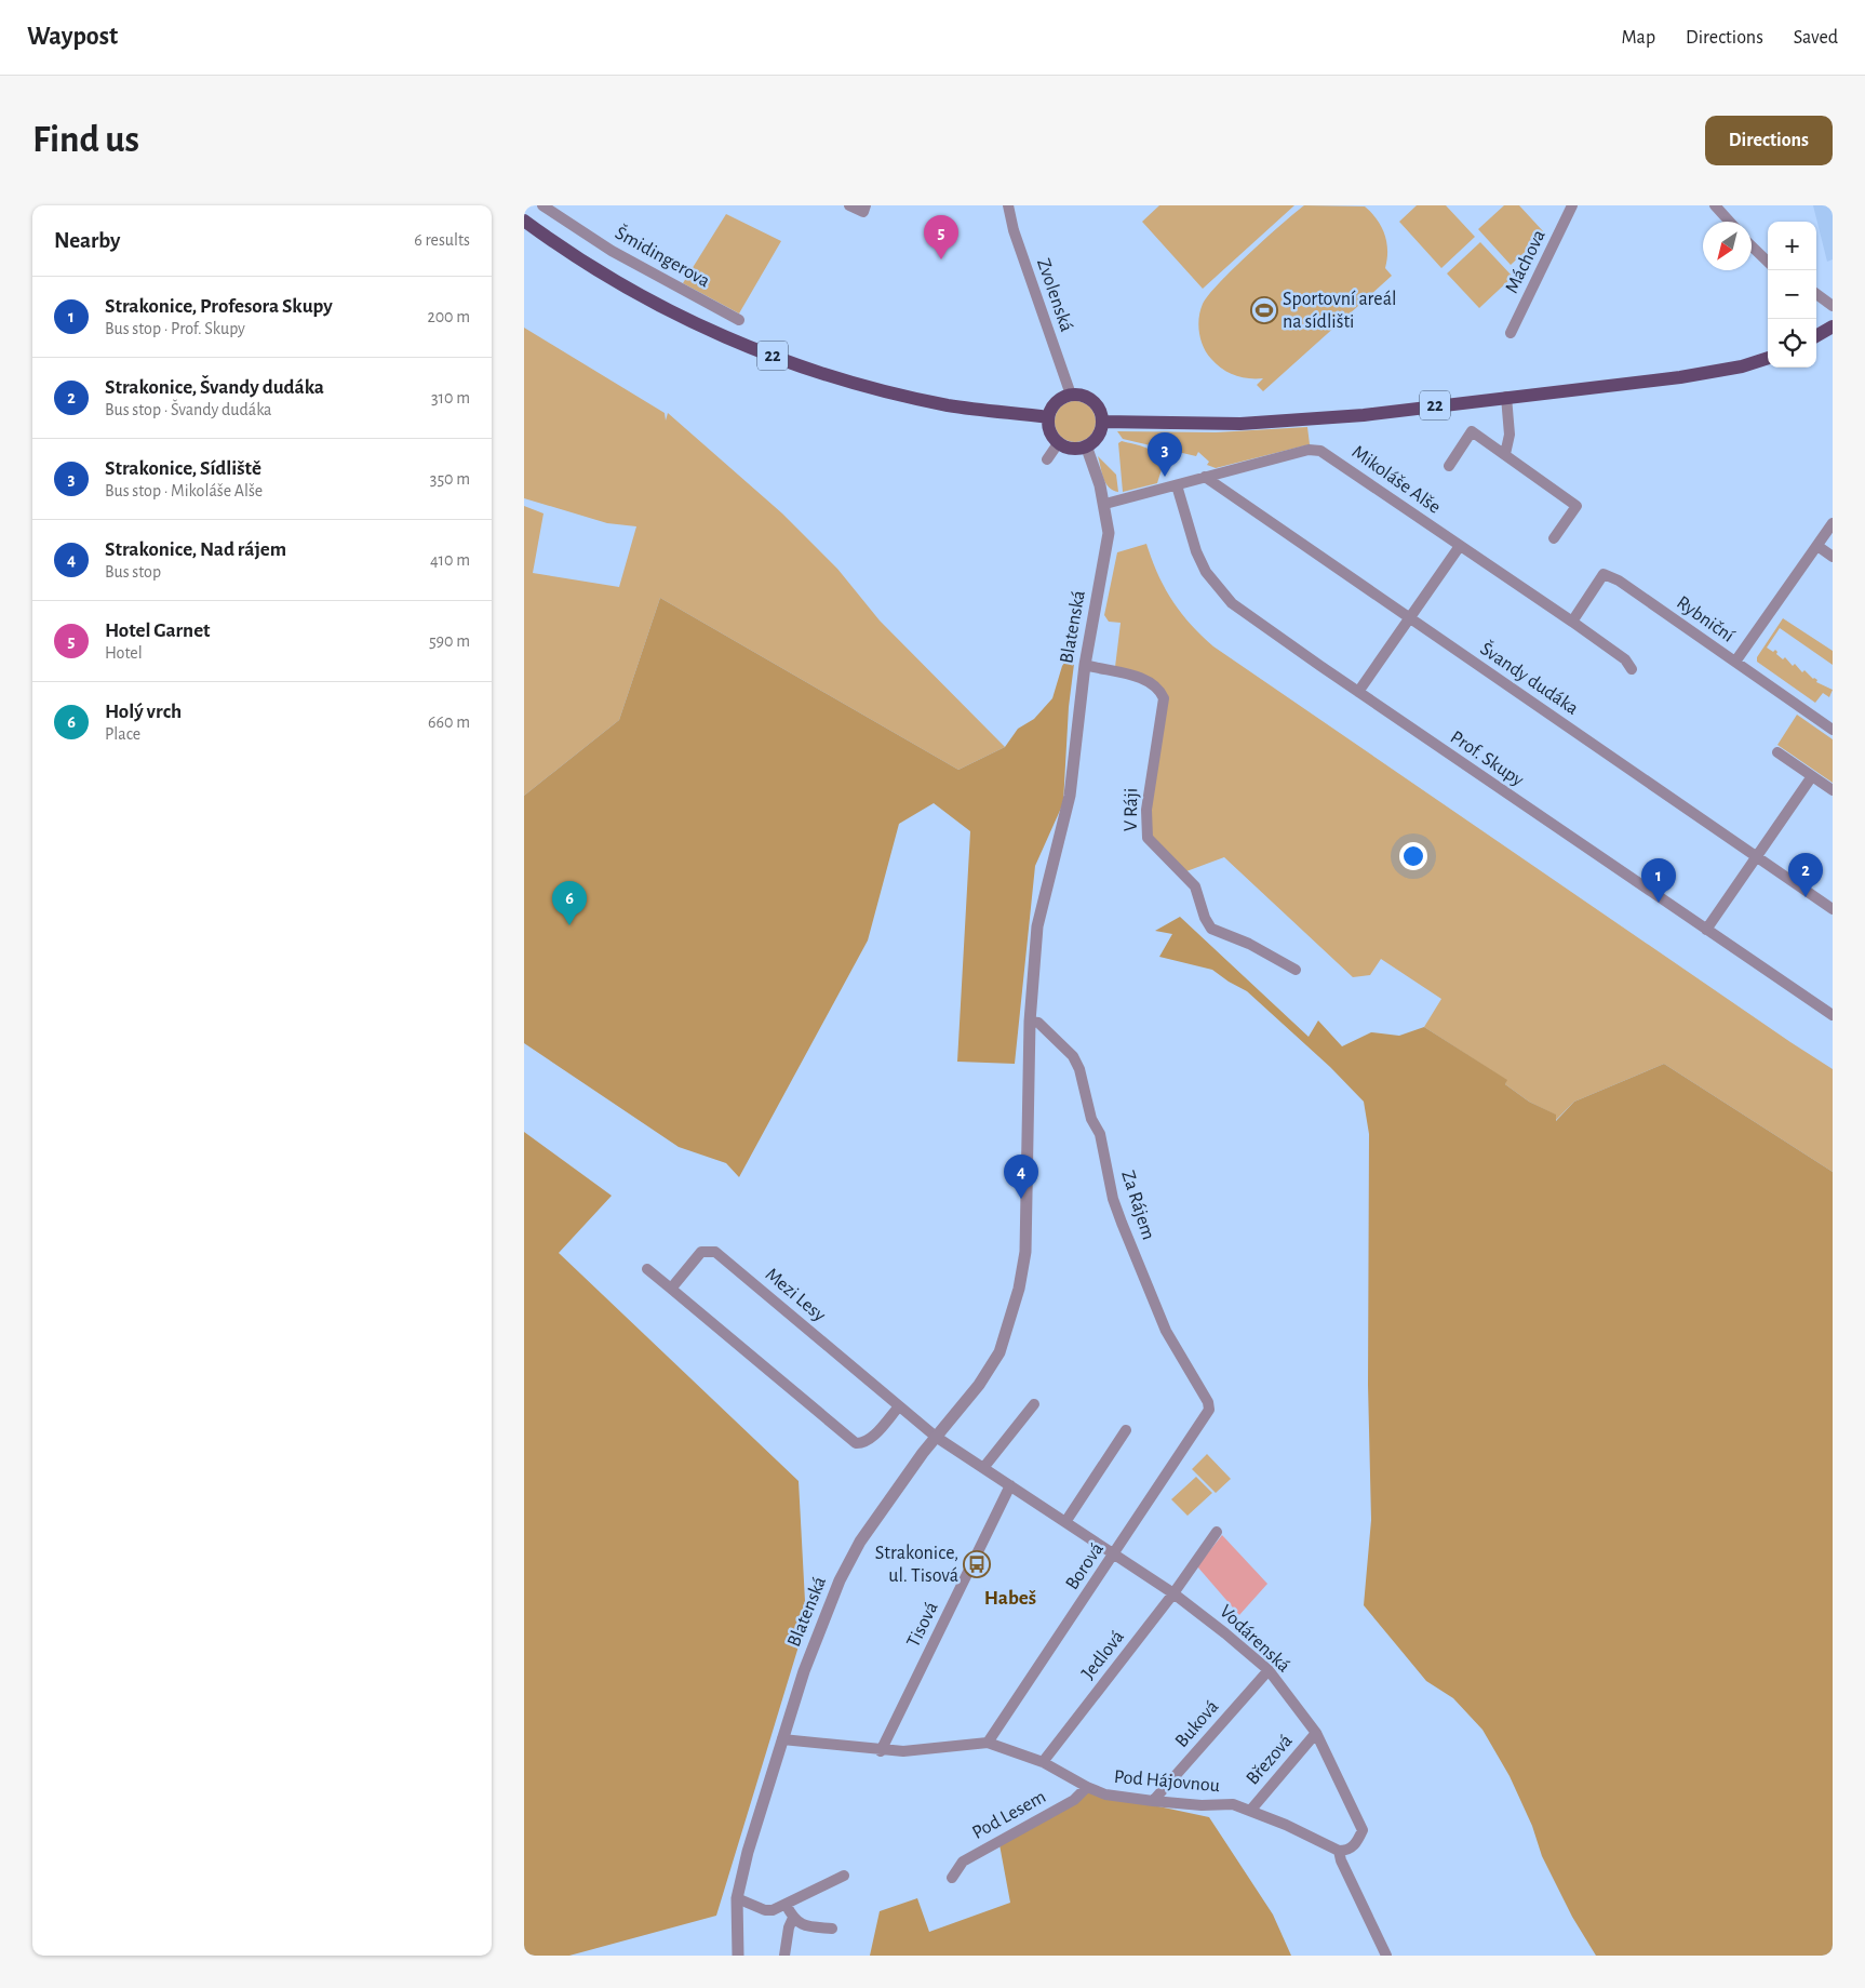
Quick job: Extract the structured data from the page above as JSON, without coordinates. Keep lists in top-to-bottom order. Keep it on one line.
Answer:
{"streets":{"main road":["22"],"street":["Šmidingerova","Máchova","Zvolenská","Mikoláše Alše","Rybniční","Blatenská","Švandy dudáka","Prof. Skupy","V Ráji","Za Rájem","Mezi Lesy","Borová","Tisová","Vodárenská","Jedlová","Buková","Březová","Pod Hájovnou","Pod Lesem"]},"crossings":[["Zvolenská","22"],["Zvolenská","Blatenská"],["22","Blatenská"],["Mikoláše Alše","Rybniční"],["Mikoláše Alše","Blatenská"],["Mikoláše Alše","Švandy dudáka"],["Mikoláše Alše","Prof. Skupy"],["Blatenská","V Ráji"],["Blatenská","Za Rájem"],["Blatenská","Mezi Lesy"],["Blatenská","Vodárenská"],["Blatenská","Pod Hájovnou"],["Za Rájem","Borová"],["Mezi Lesy","Vodárenská"],["Borová","Vodárenská"],["Borová","Pod Hájovnou"],["Tisová","Vodárenská"],["Tisová","Pod Hájovnou"],["Vodárenská","Jedlová"],["Vodárenská","Buková"],["Vodárenská","Březová"],["Vodárenská","Pod Hájovnou"],["Jedlová","Pod Hájovnou"],["Buková","Pod Hájovnou"],["Březová","Pod Hájovnou"],["Pod Hájovnou","Pod Lesem"]],"districts":["Habeš"],"places":{"sports":["Sportovní areál na sídlišti"],"bus stop":["Strakonice, ul. Tisová"]},"north":"bottom left","page":{"header":"Waypost","nav":["Map","Directions","Saved"],"buttons":"Directions","title":"Find us","heading":["Nearby","6 results"],"pins":["5","3","2","1","6","4"],"map_buttons":["+","−"],"list":[{"mark":"1","name":"Strakonice, Profesora Skupy","note":"Bus stop · Prof. Skupy","value":"200 m"},{"mark":"2","name":"Strakonice, Švandy dudáka","note":"Bus stop · Švandy dudáka","value":"310 m"},{"mark":"3","name":"Strakonice, Sídliště","note":"Bus stop · Mikoláše Alše","value":"350 m"},{"mark":"4","name":"Strakonice, Nad rájem","note":"Bus stop","value":"410 m"},{"mark":"5","name":"Hotel Garnet","note":"Hotel","value":"590 m"},{"mark":"6","name":"Holý vrch","note":"Place","value":"660 m"}]}}
